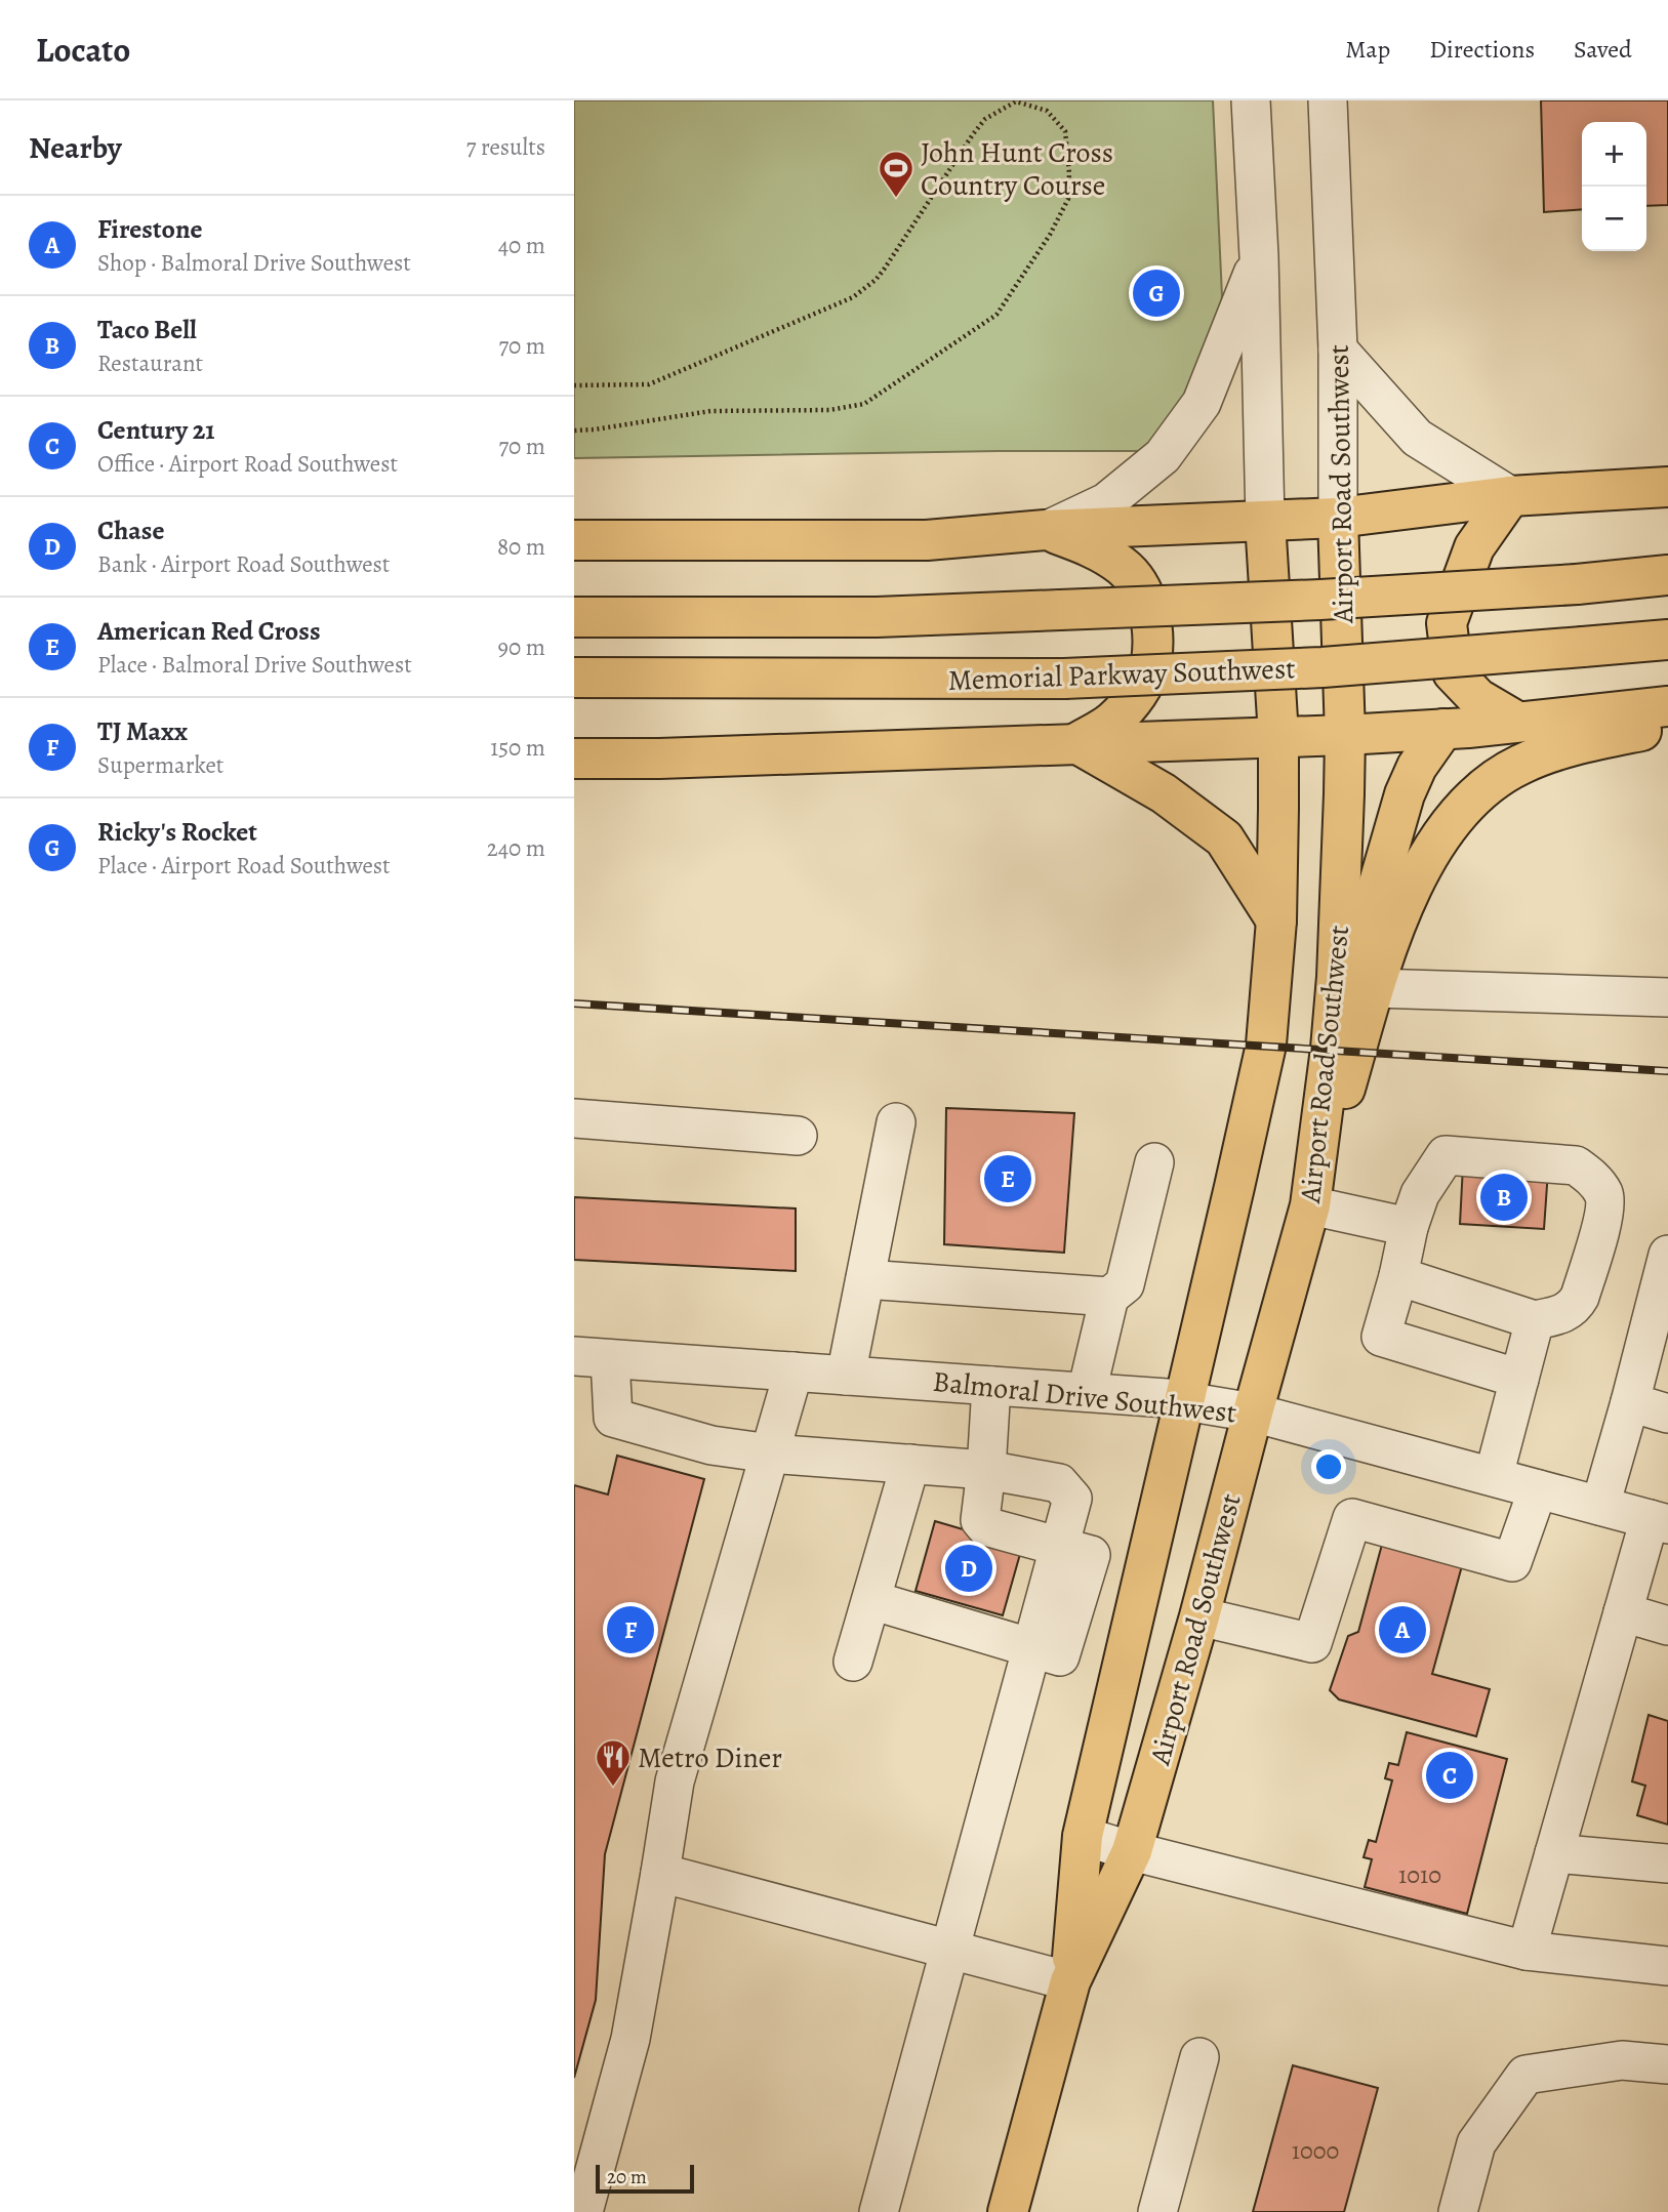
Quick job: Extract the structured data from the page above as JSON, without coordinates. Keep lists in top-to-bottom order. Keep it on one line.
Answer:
{"streets":{"main road":["Airport Road Southwest","Memorial Parkway Southwest"],"street":["Balmoral Drive Southwest"]},"crossings":[["Airport Road Southwest","Balmoral Drive Southwest"]],"places":{"sports":["John Hunt Cross Country Course"],"restaurant":["Metro Diner"]},"house_numbers":["1010","1000"],"scale_bar":"20 m","page":{"header":"Locato","nav":["Map","Directions","Saved"],"heading":["Nearby","7 results"],"map_buttons":["+","−"],"list":[{"mark":"A","name":"Firestone","note":"Shop · Balmoral Drive Southwest","value":"40 m"},{"mark":"B","name":"Taco Bell","note":"Restaurant","value":"70 m"},{"mark":"C","name":"Century 21","note":"Office · Airport Road Southwest","value":"70 m"},{"mark":"D","name":"Chase","note":"Bank · Airport Road Southwest","value":"80 m"},{"mark":"E","name":"American Red Cross","note":"Place · Balmoral Drive Southwest","value":"90 m"},{"mark":"F","name":"TJ Maxx","note":"Supermarket","value":"150 m"},{"mark":"G","name":"Ricky's Rocket","note":"Place · Airport Road Southwest","value":"240 m"}],"pins":["G","E","B","D","A","F","C"],"scale":"20 m"}}
